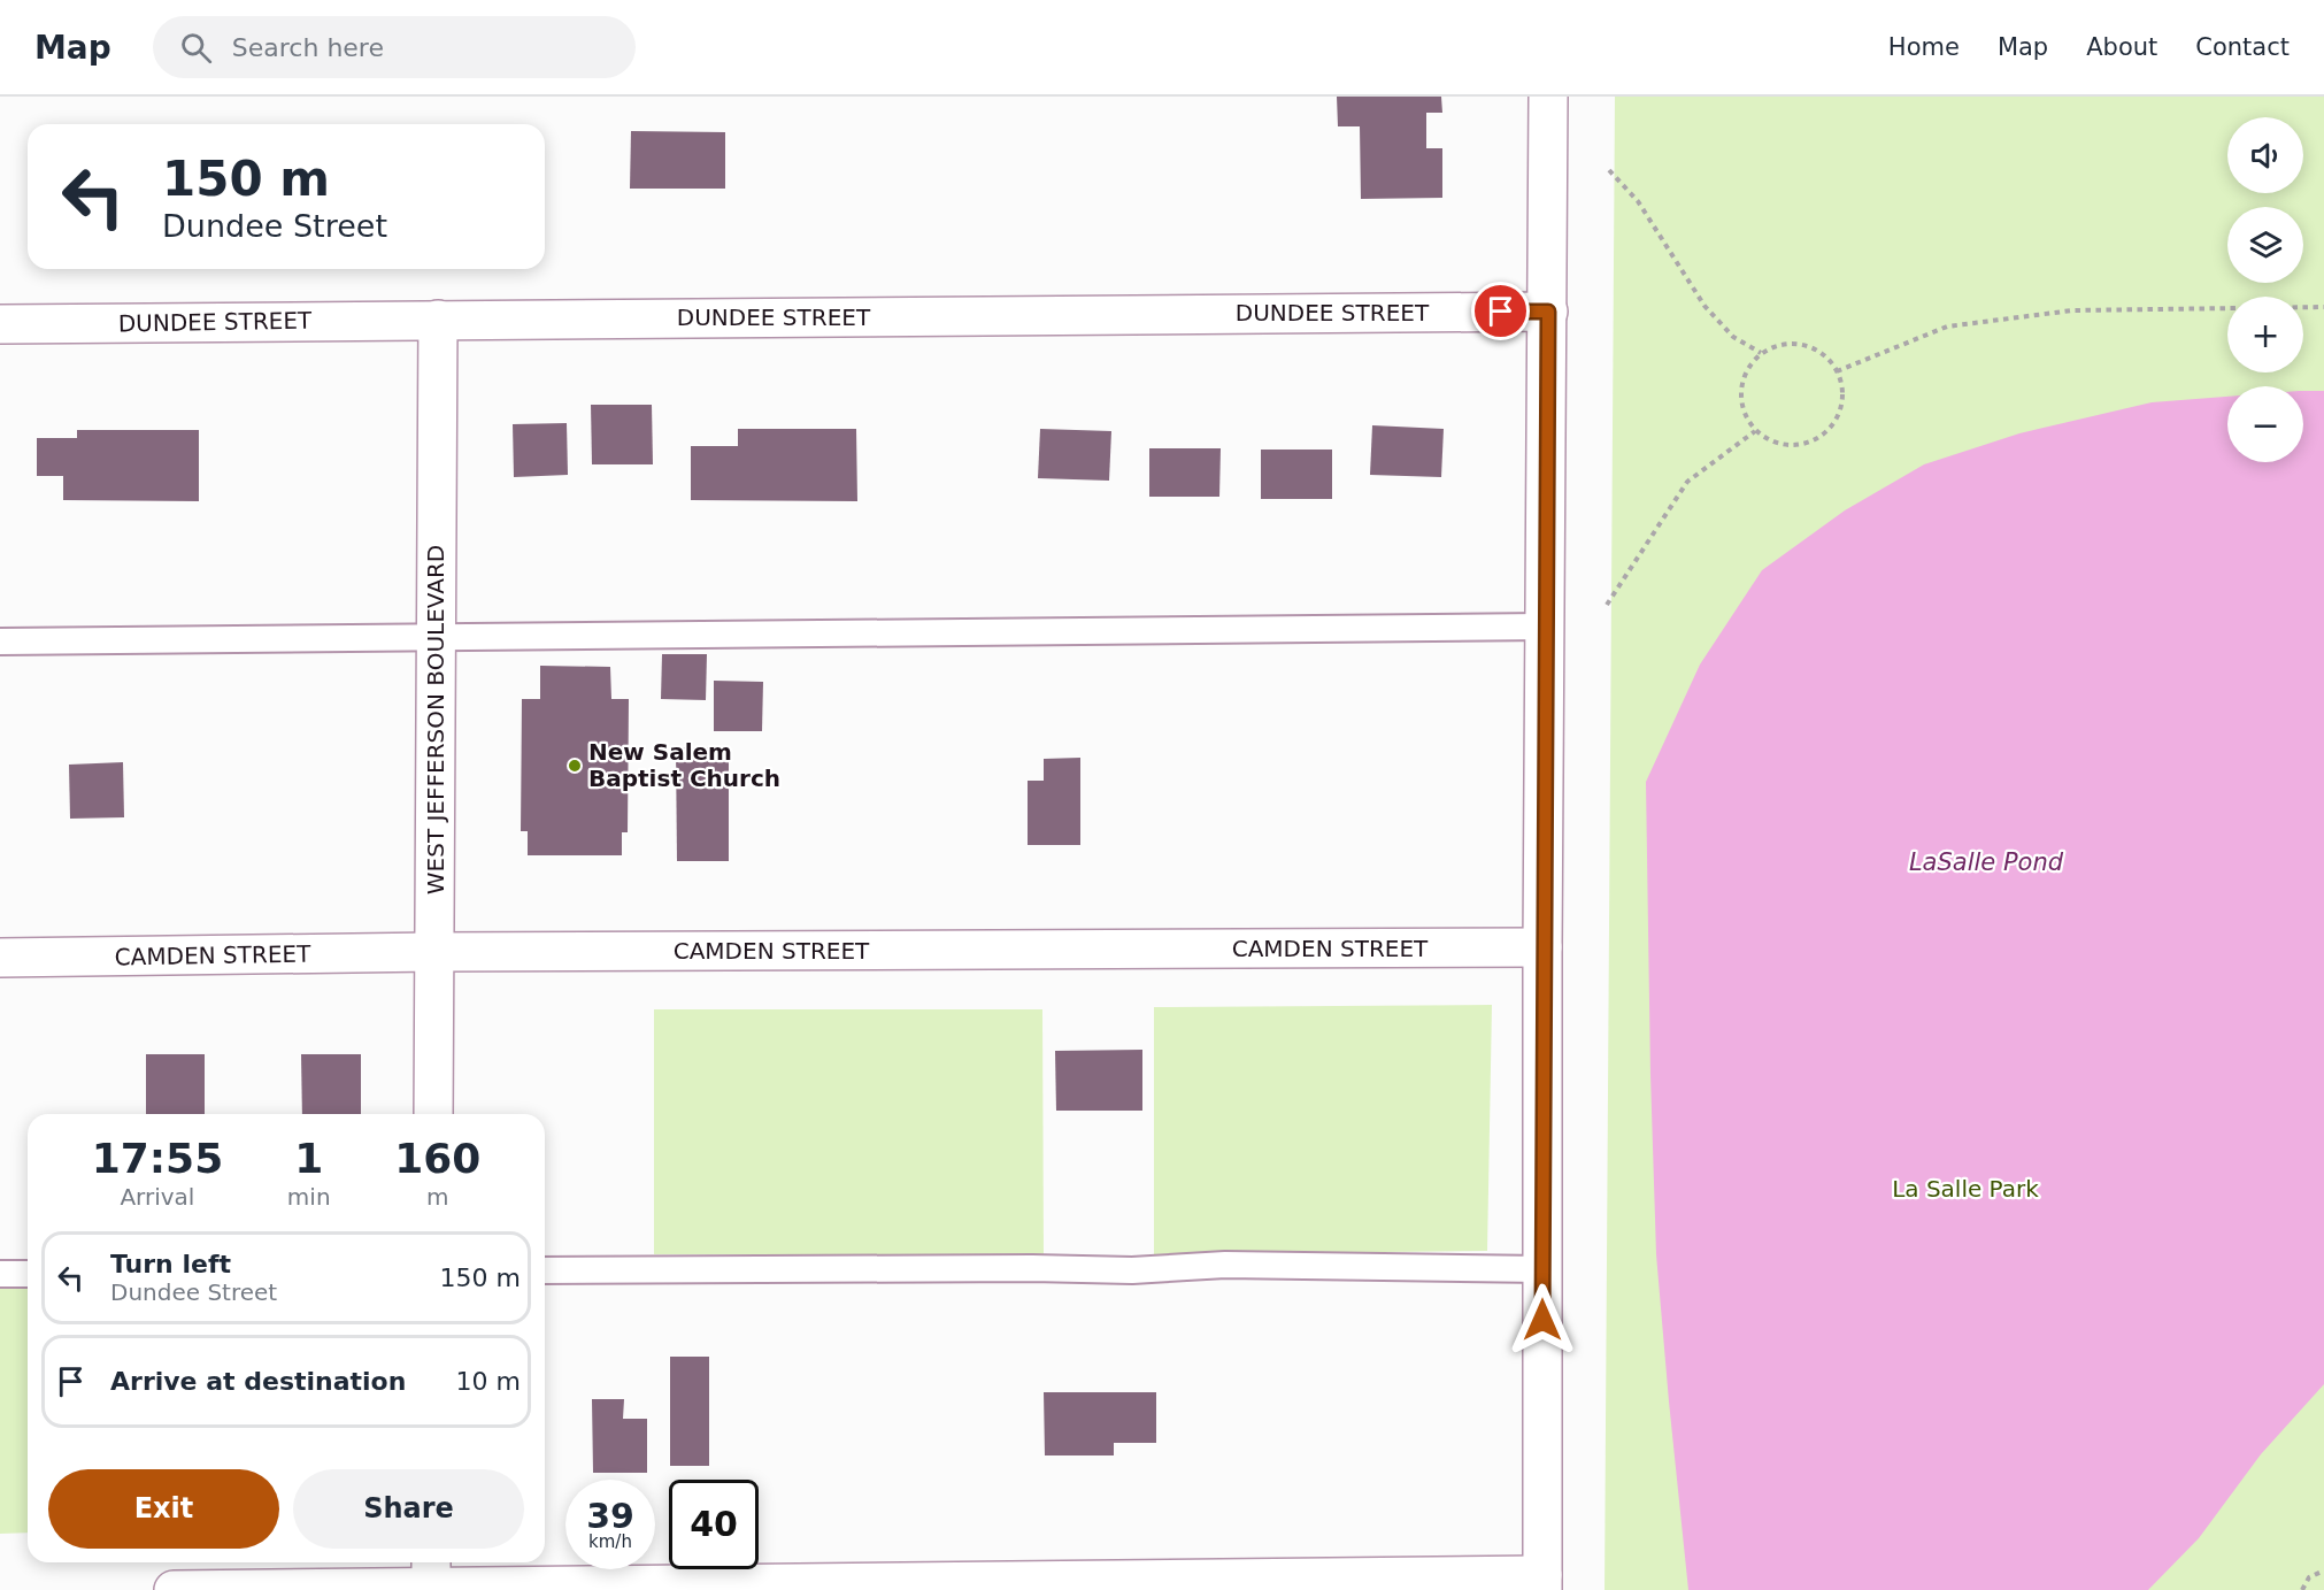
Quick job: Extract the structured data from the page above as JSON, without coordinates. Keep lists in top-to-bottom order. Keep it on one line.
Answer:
{"streets":{"street":["DUNDEE STREET","WEST JEFFERSON BOULEVARD","CAMDEN STREET"]},"crossings":[["DUNDEE STREET","WEST JEFFERSON BOULEVARD"],["WEST JEFFERSON BOULEVARD","CAMDEN STREET"]],"water":["LaSalle Pond"],"parks":["La Salle Park"],"places":["New Salem Baptist Church"],"page":{"header":"Map","search":"Search here","nav":["Home","Map","About","Contact"],"map_buttons":["+","−"],"turn":["150 m","Dundee Street"],"eta":["17:55","Arrival","1","min","160","m"],"list":[{"name":"Turn left","note":"Dundee Street","value":"150 m"},{"name":"Arrive at destination","value":"10 m"}],"buttons":["Exit","Share"],"speed":"39 km/h","limit":"40"}}
